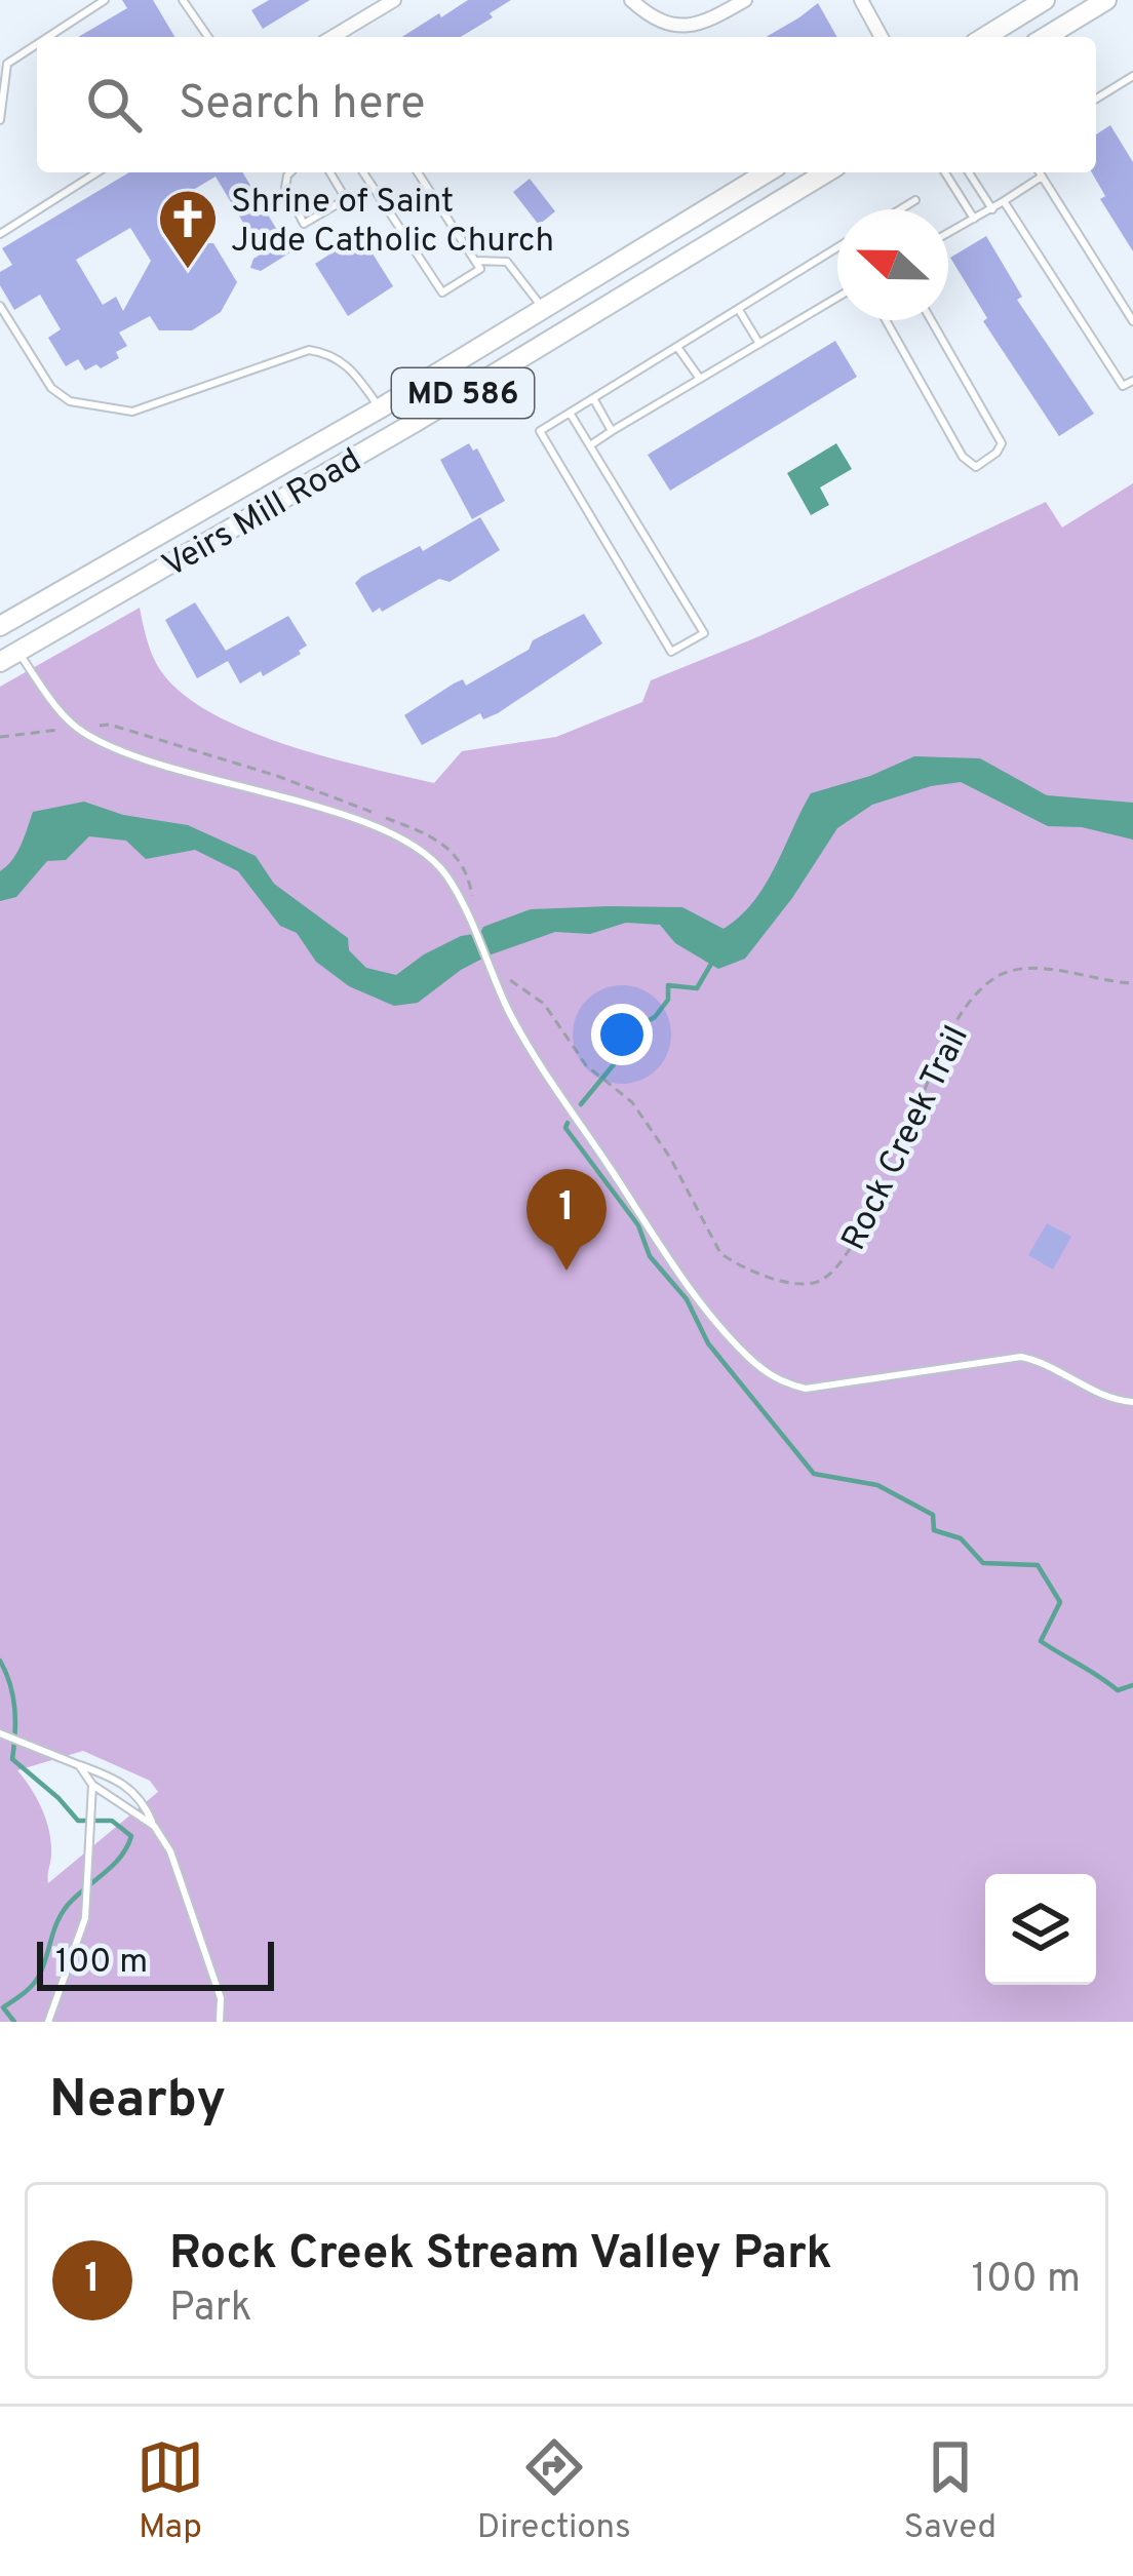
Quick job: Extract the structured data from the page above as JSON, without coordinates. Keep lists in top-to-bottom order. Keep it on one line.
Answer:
{"streets":{"main road":["MD 586","Veirs Mill Road"],"path":["Rock Creek Trail"]},"places":{"church":["Shrine of Saint Jude Catholic Church"]},"scale_bar":"100 m","north":"left","page":{"search":"Search here","pins":"1","scale":"100 m","heading":"Nearby","list":[{"mark":"1","name":"Rock Creek Stream Valley Park","note":"Park","value":"100 m"}],"nav":["Map","Directions","Saved"]}}
